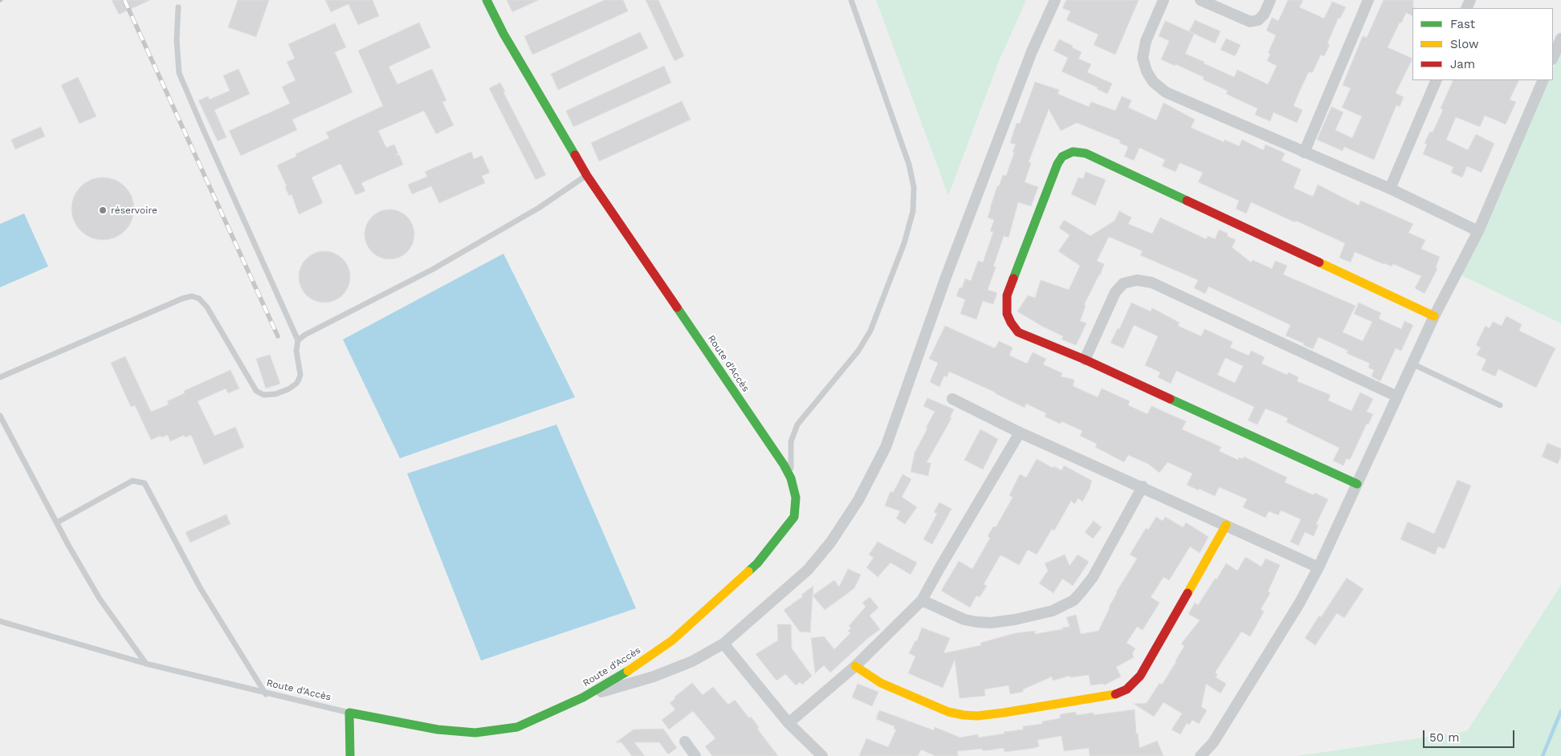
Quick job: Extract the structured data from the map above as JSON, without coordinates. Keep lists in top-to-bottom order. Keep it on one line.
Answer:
{"streets":{"street":["Route d'Accès"]},"places":["réservoire"],"legend":["Fast","Slow","Jam"],"scale_bar":"50 m"}
